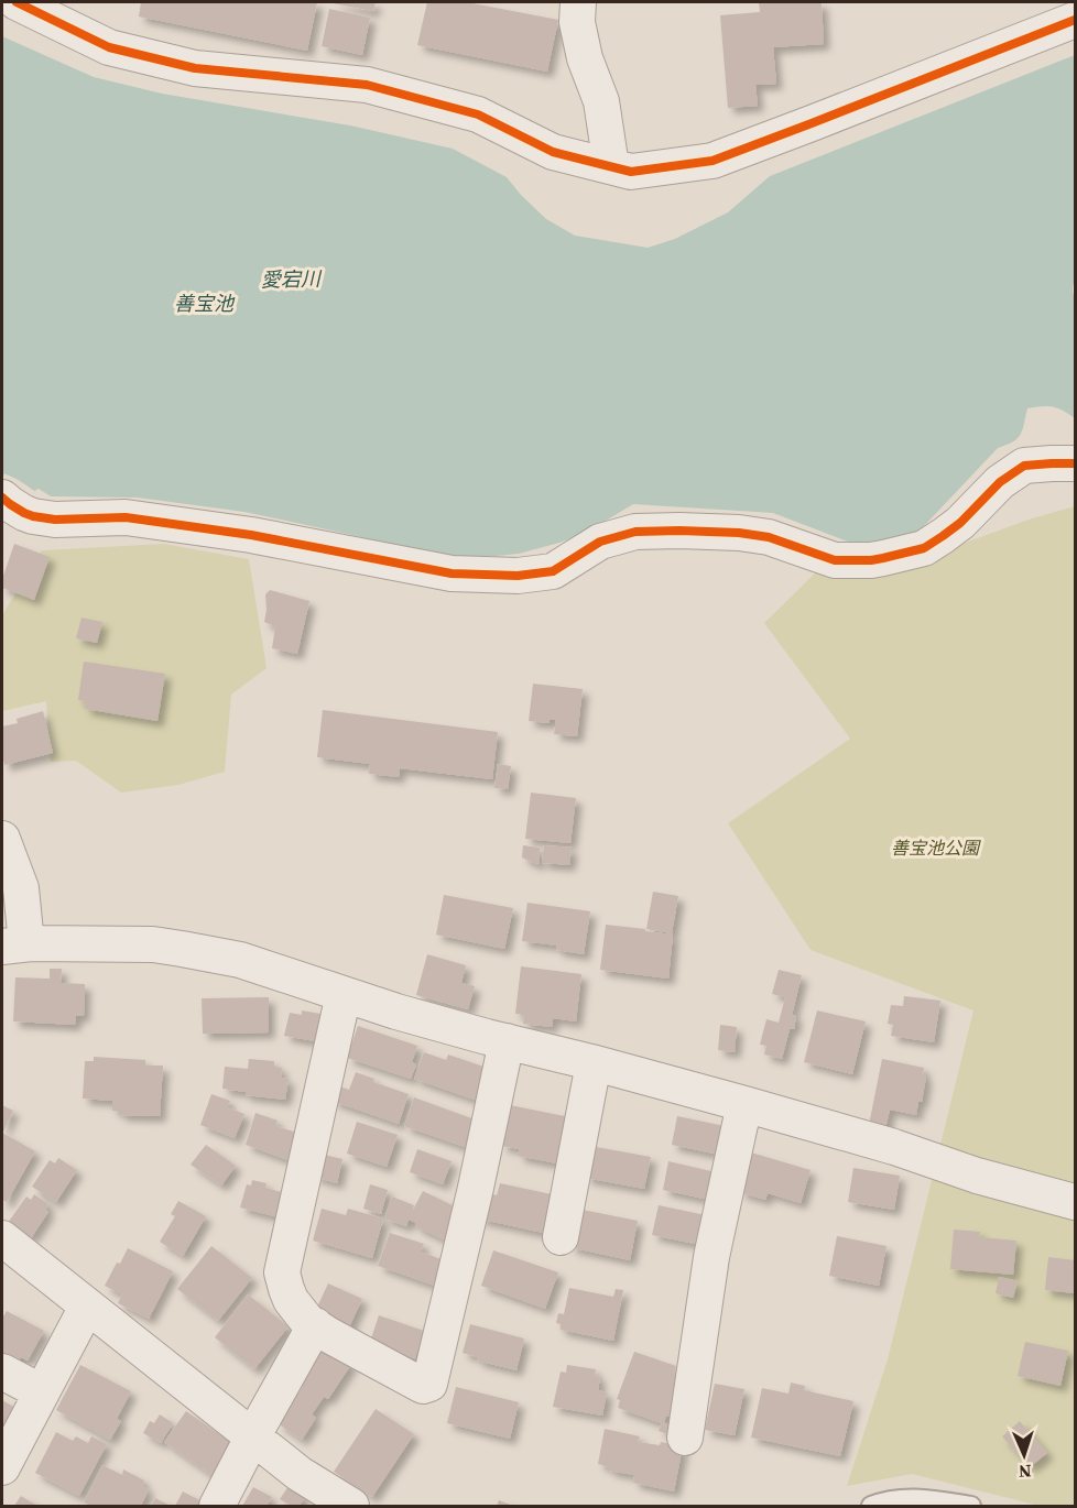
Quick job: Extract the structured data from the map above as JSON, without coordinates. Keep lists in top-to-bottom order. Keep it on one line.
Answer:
{"water":["愛宕川","善宝池"],"parks":["善宝池公園"],"north":"bottom"}
